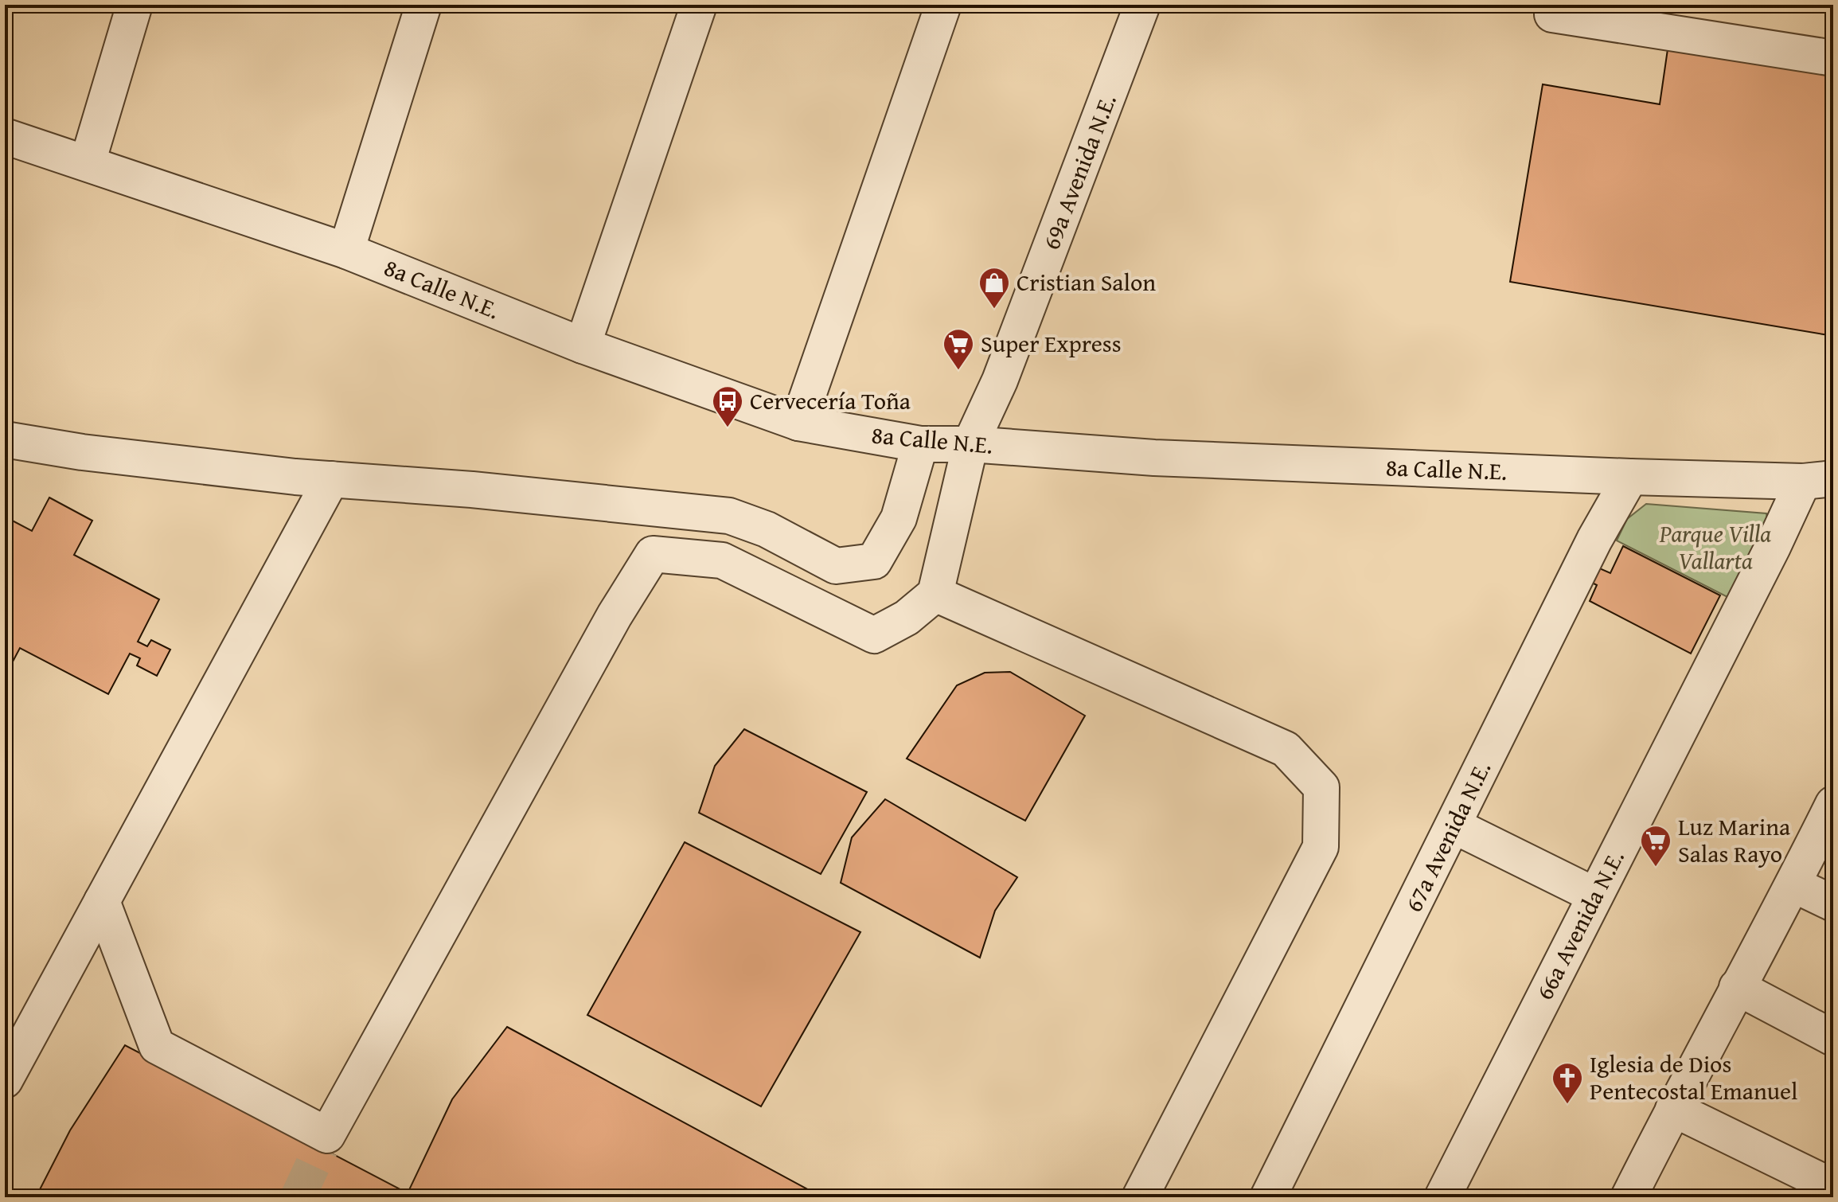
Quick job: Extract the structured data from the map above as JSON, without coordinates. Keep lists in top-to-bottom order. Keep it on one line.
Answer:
{"streets":{"street":["69a Avenida N.E.","8a Calle N.E.","67a Avenida N.E.","66a Avenida N.E."]},"crossings":[["69a Avenida N.E.","8a Calle N.E."],["8a Calle N.E.","67a Avenida N.E."],["8a Calle N.E.","66a Avenida N.E."]],"parks":["Parque Villa Vallarta"],"places":{"shop":["Cristian Salon"],"supermarket":["Super Express","Luz Marina Salas Rayo"],"bus stop":["Cervecería Toña"],"church":["Iglesia de Dios Pentecostal Emanuel"]}}
